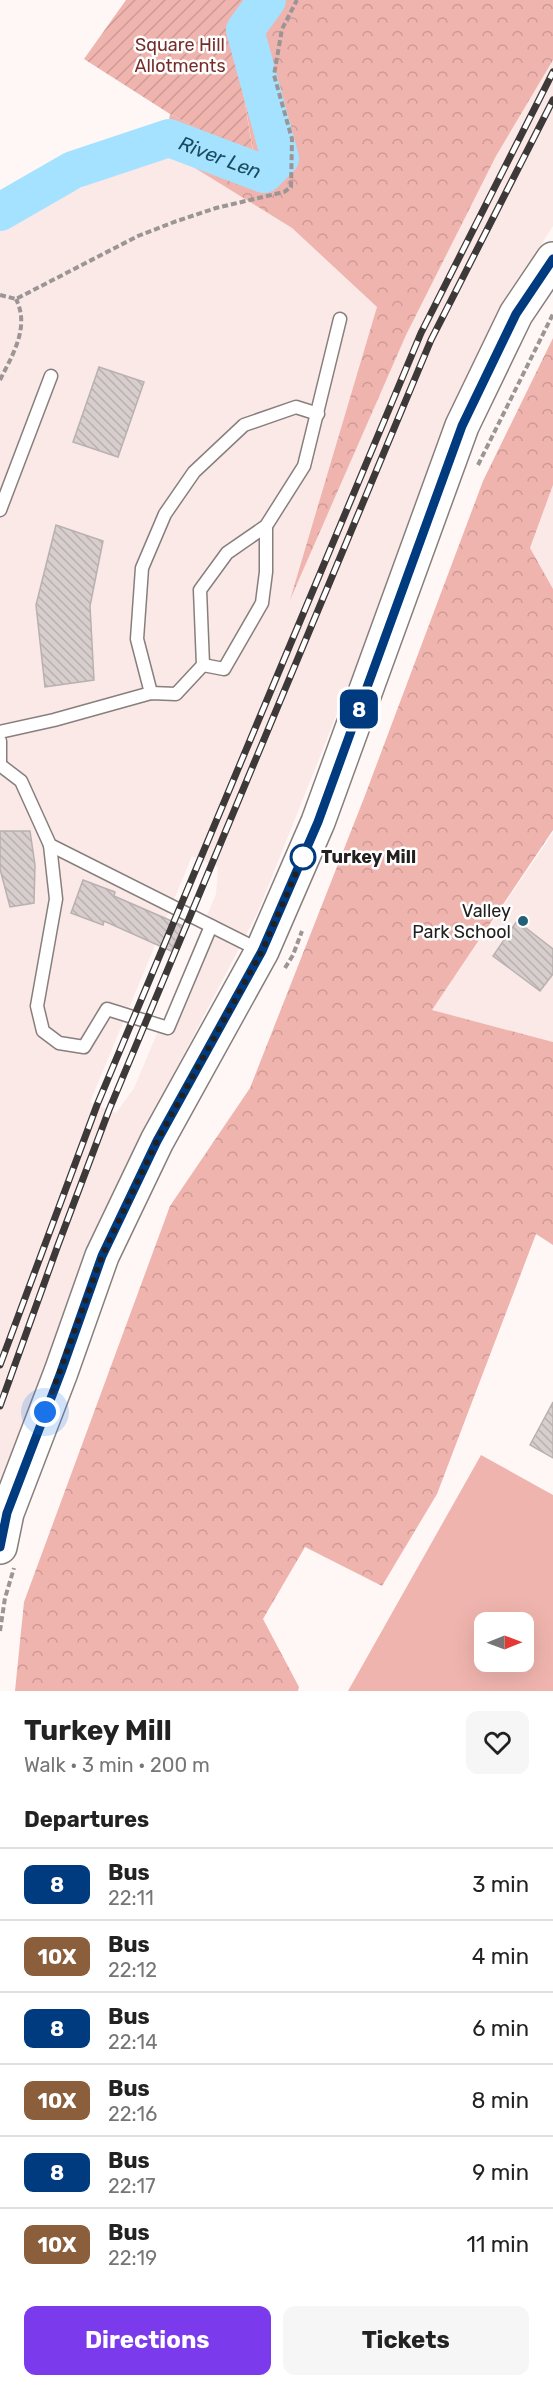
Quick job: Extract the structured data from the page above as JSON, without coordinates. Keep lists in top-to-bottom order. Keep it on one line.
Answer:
{"water":["River Len"],"parks":["Square Hill Allotments"],"places":["Turkey Mill","Valley Park School"],"lines":["bus line 8"],"north":"right","page":{"on_map":"8","heading":[["Turkey Mill","Walk · 3 min · 200 m"],"Departures"],"list":[{"mark":"8","name":"Bus","note":"22:11","value":"3 min"},{"mark":"10X","name":"Bus","note":"22:12","value":"4 min"},{"mark":"8","name":"Bus","note":"22:14","value":"6 min"},{"mark":"10X","name":"Bus","note":"22:16","value":"8 min"},{"mark":"8","name":"Bus","note":"22:17","value":"9 min"},{"mark":"10X","name":"Bus","note":"22:19","value":"11 min"}],"buttons":["Directions","Tickets"]}}
